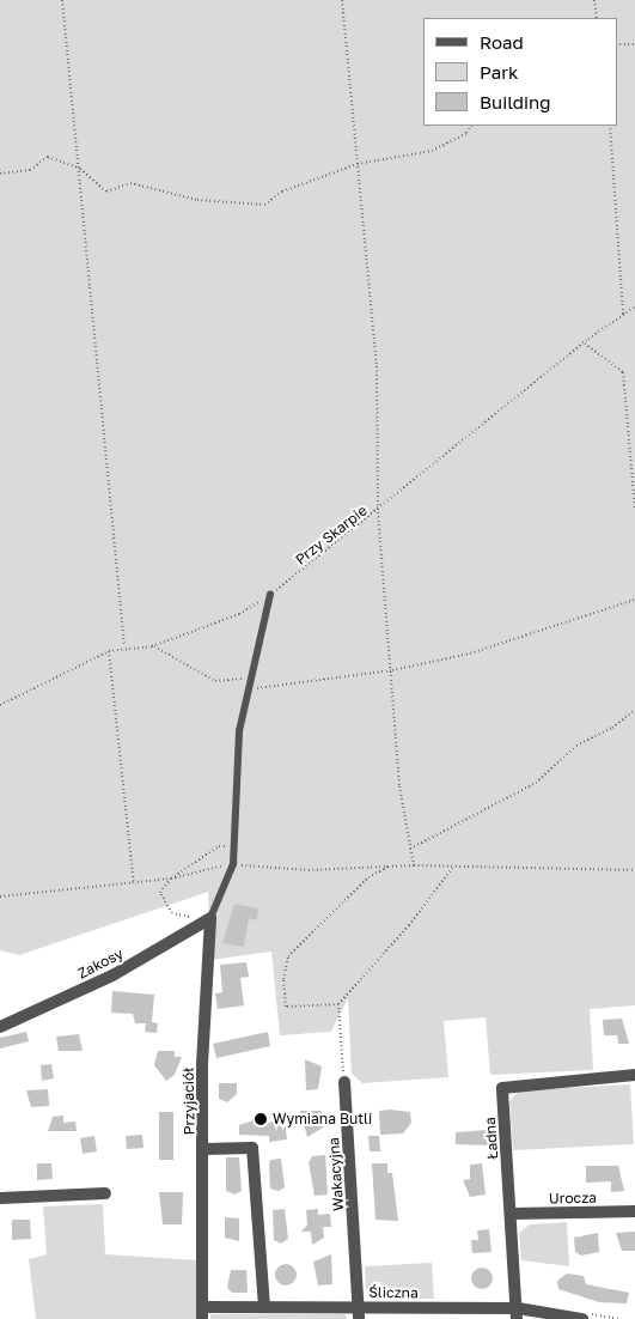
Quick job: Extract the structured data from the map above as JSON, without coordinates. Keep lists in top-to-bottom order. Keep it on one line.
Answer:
{"streets":{"street":["Zakosy","Przyjaciół","Ładna","Wakacyjna","Urocza","Śliczna"],"path":["Przy Skarpie"]},"crossings":[["Zakosy","Przyjaciół"],["Przyjaciół","Śliczna"],["Ładna","Urocza"],["Ładna","Śliczna"],["Wakacyjna","Śliczna"]],"places":["Wymiana Butli"],"legend":["Road","Park","Building"]}
